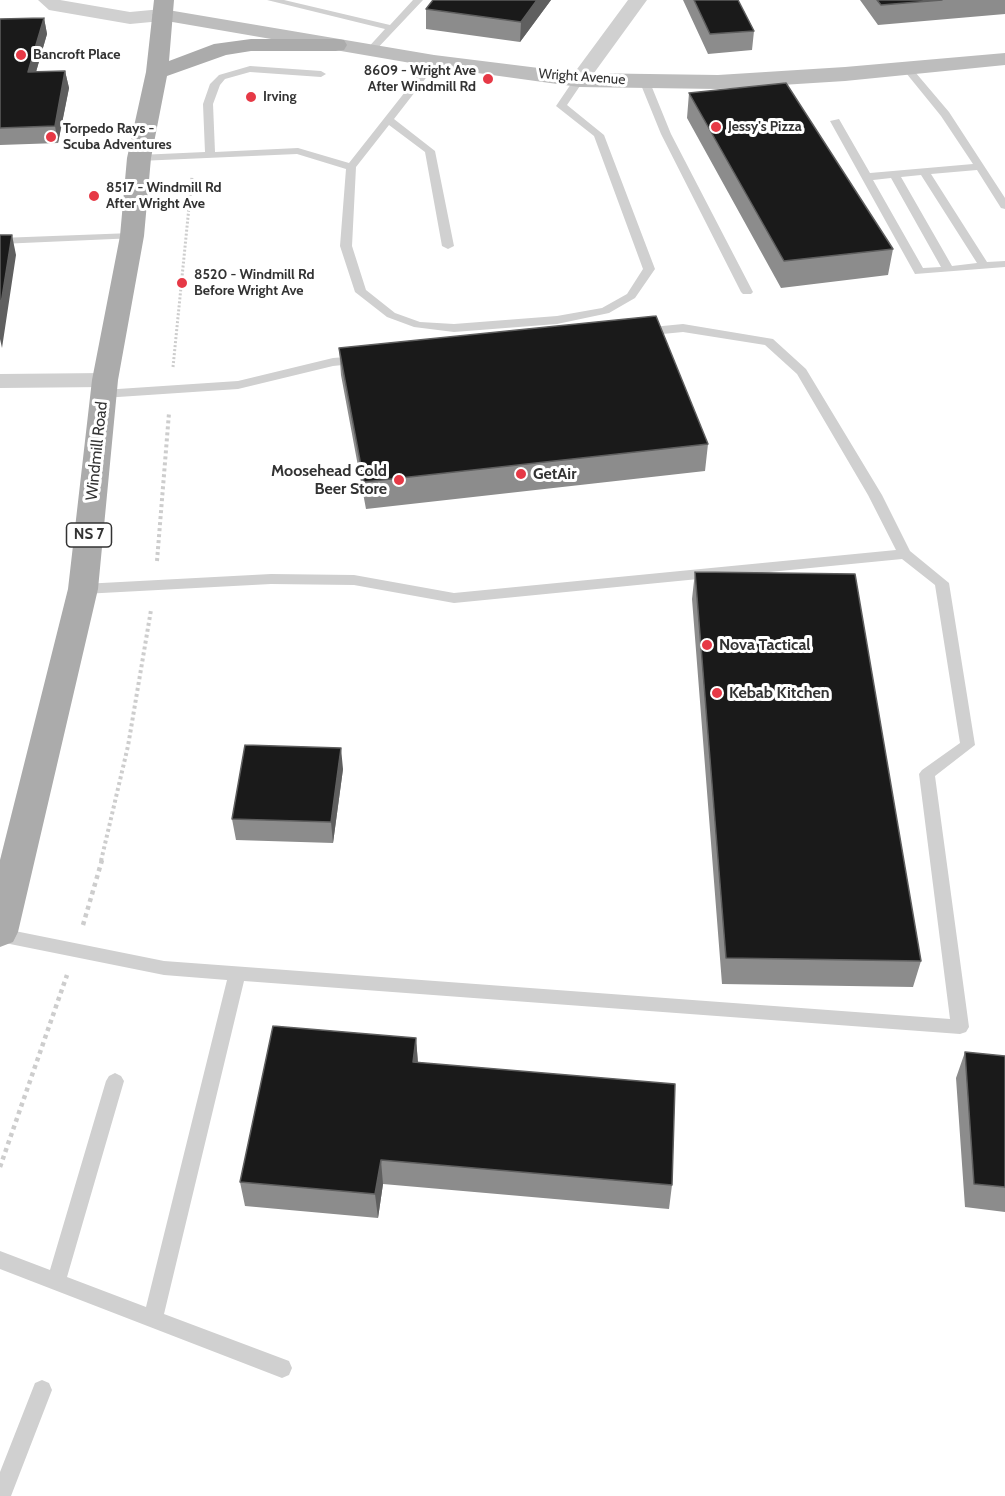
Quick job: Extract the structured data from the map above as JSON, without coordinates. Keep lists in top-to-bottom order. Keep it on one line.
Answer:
{"streets":{"main road":["Wright Avenue","Windmill Road","NS 7"]},"crossings":[["Wright Avenue","Windmill Road"]],"places":["Bancroft Place","8609 - Wright Ave After Windmill Rd","Irving","Jessy's Pizza","Torpedo Rays - Scuba Adventures","8517 - Windmill Rd After Wright Ave","8520 - Windmill Rd Before Wright Ave","GetAir","Moosehead Cold Beer Store","Nova Tactical","Kebab Kitchen"]}
